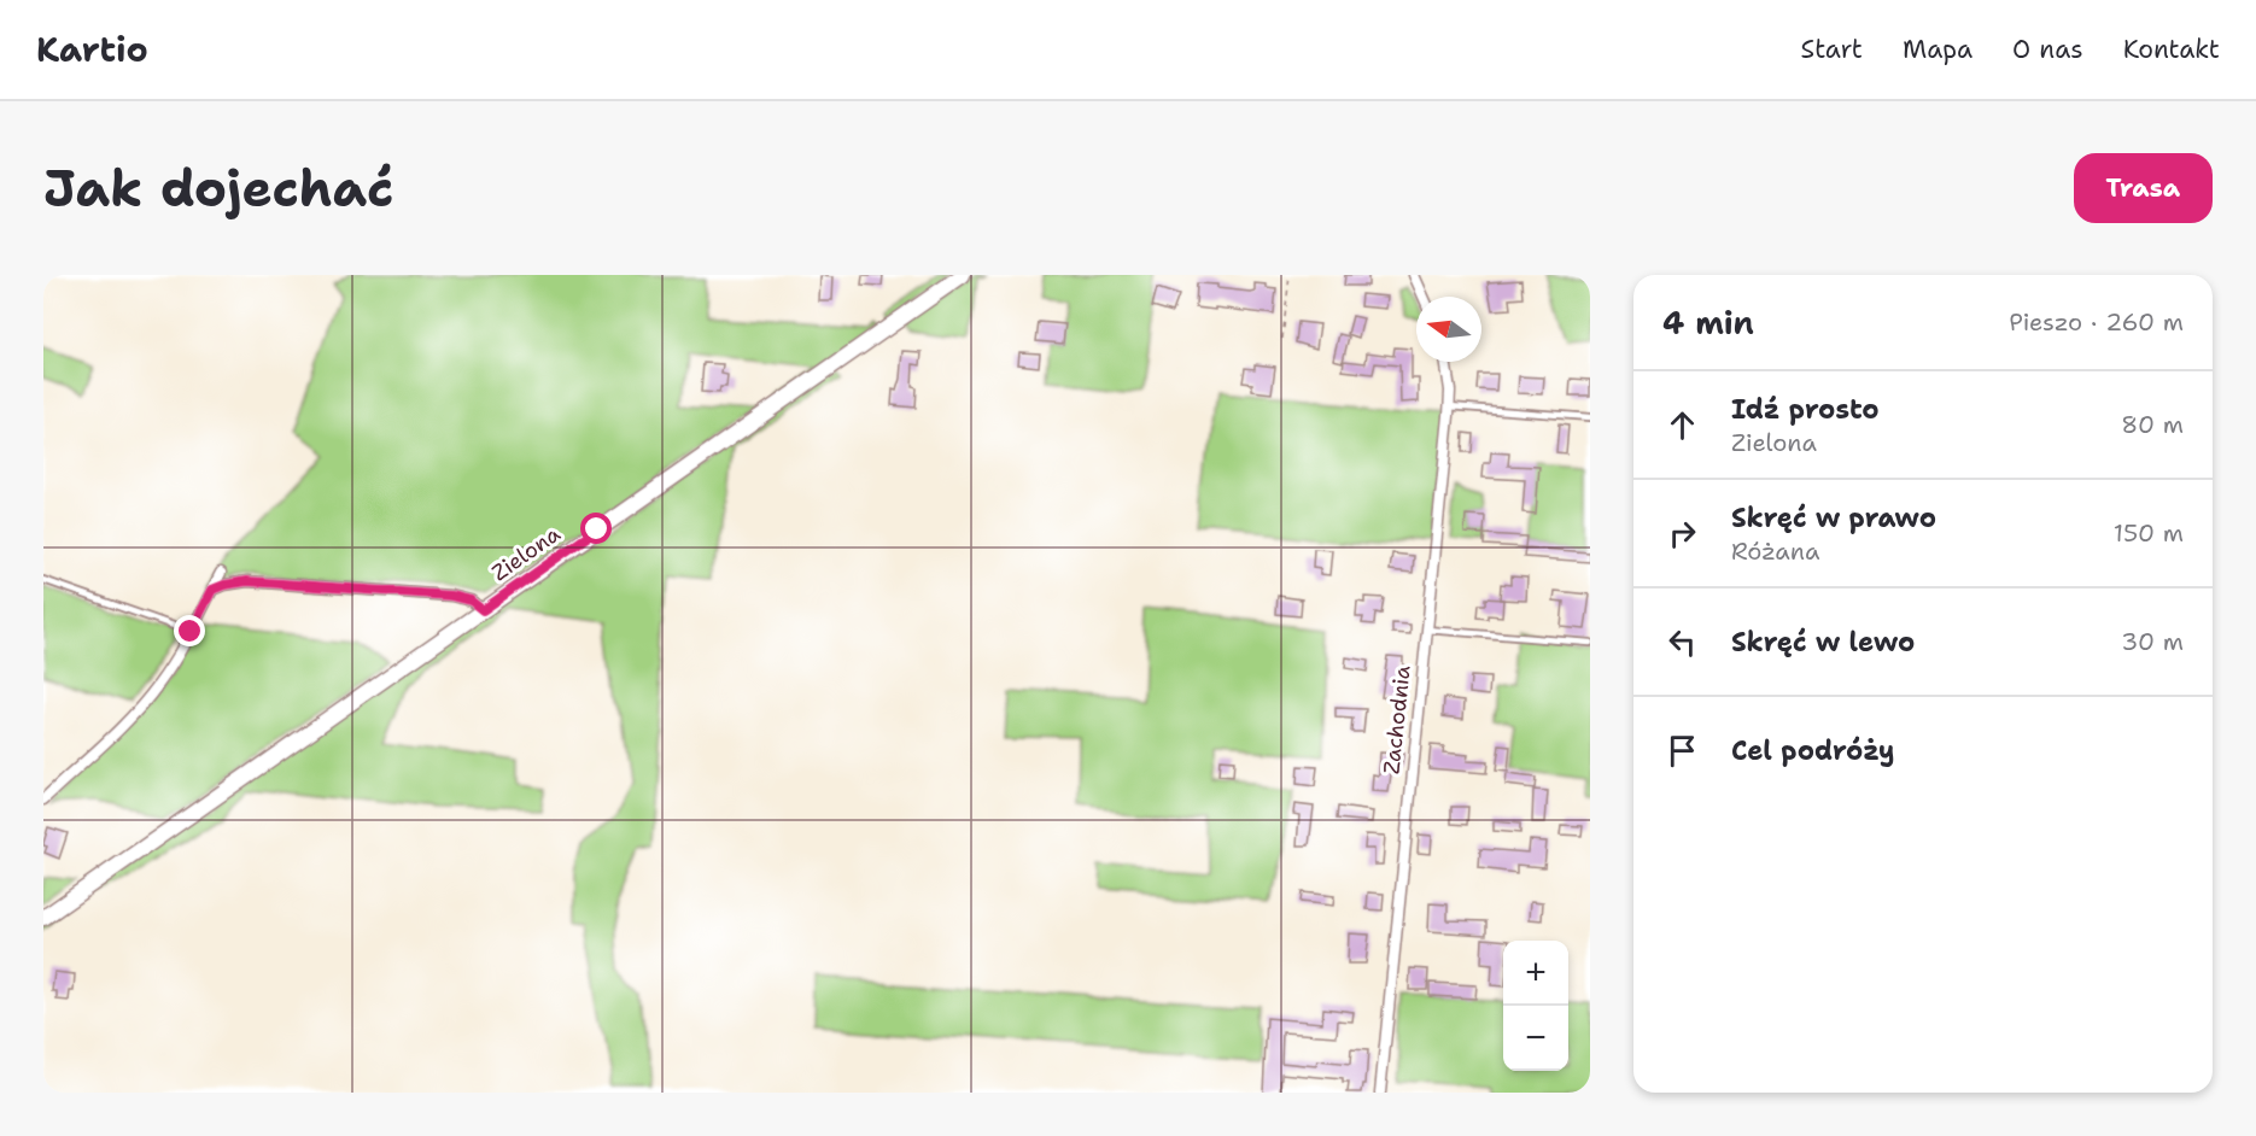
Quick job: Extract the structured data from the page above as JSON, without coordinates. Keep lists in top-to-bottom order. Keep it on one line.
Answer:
{"streets":{"street":["Zielona","Zachodnia"]},"north":"left","page":{"header":"Kartio","nav":["Start","Mapa","O nas","Kontakt"],"buttons":"Trasa","title":"Jak dojechać","heading":["4 min","Pieszo · 260 m"],"list":[["Idź prosto","Zielona","80 m"],["Skręć w prawo","Różana","150 m"],["Skręć w lewo","30 m"],"Cel podróży"],"map_buttons":["+","−"]}}
